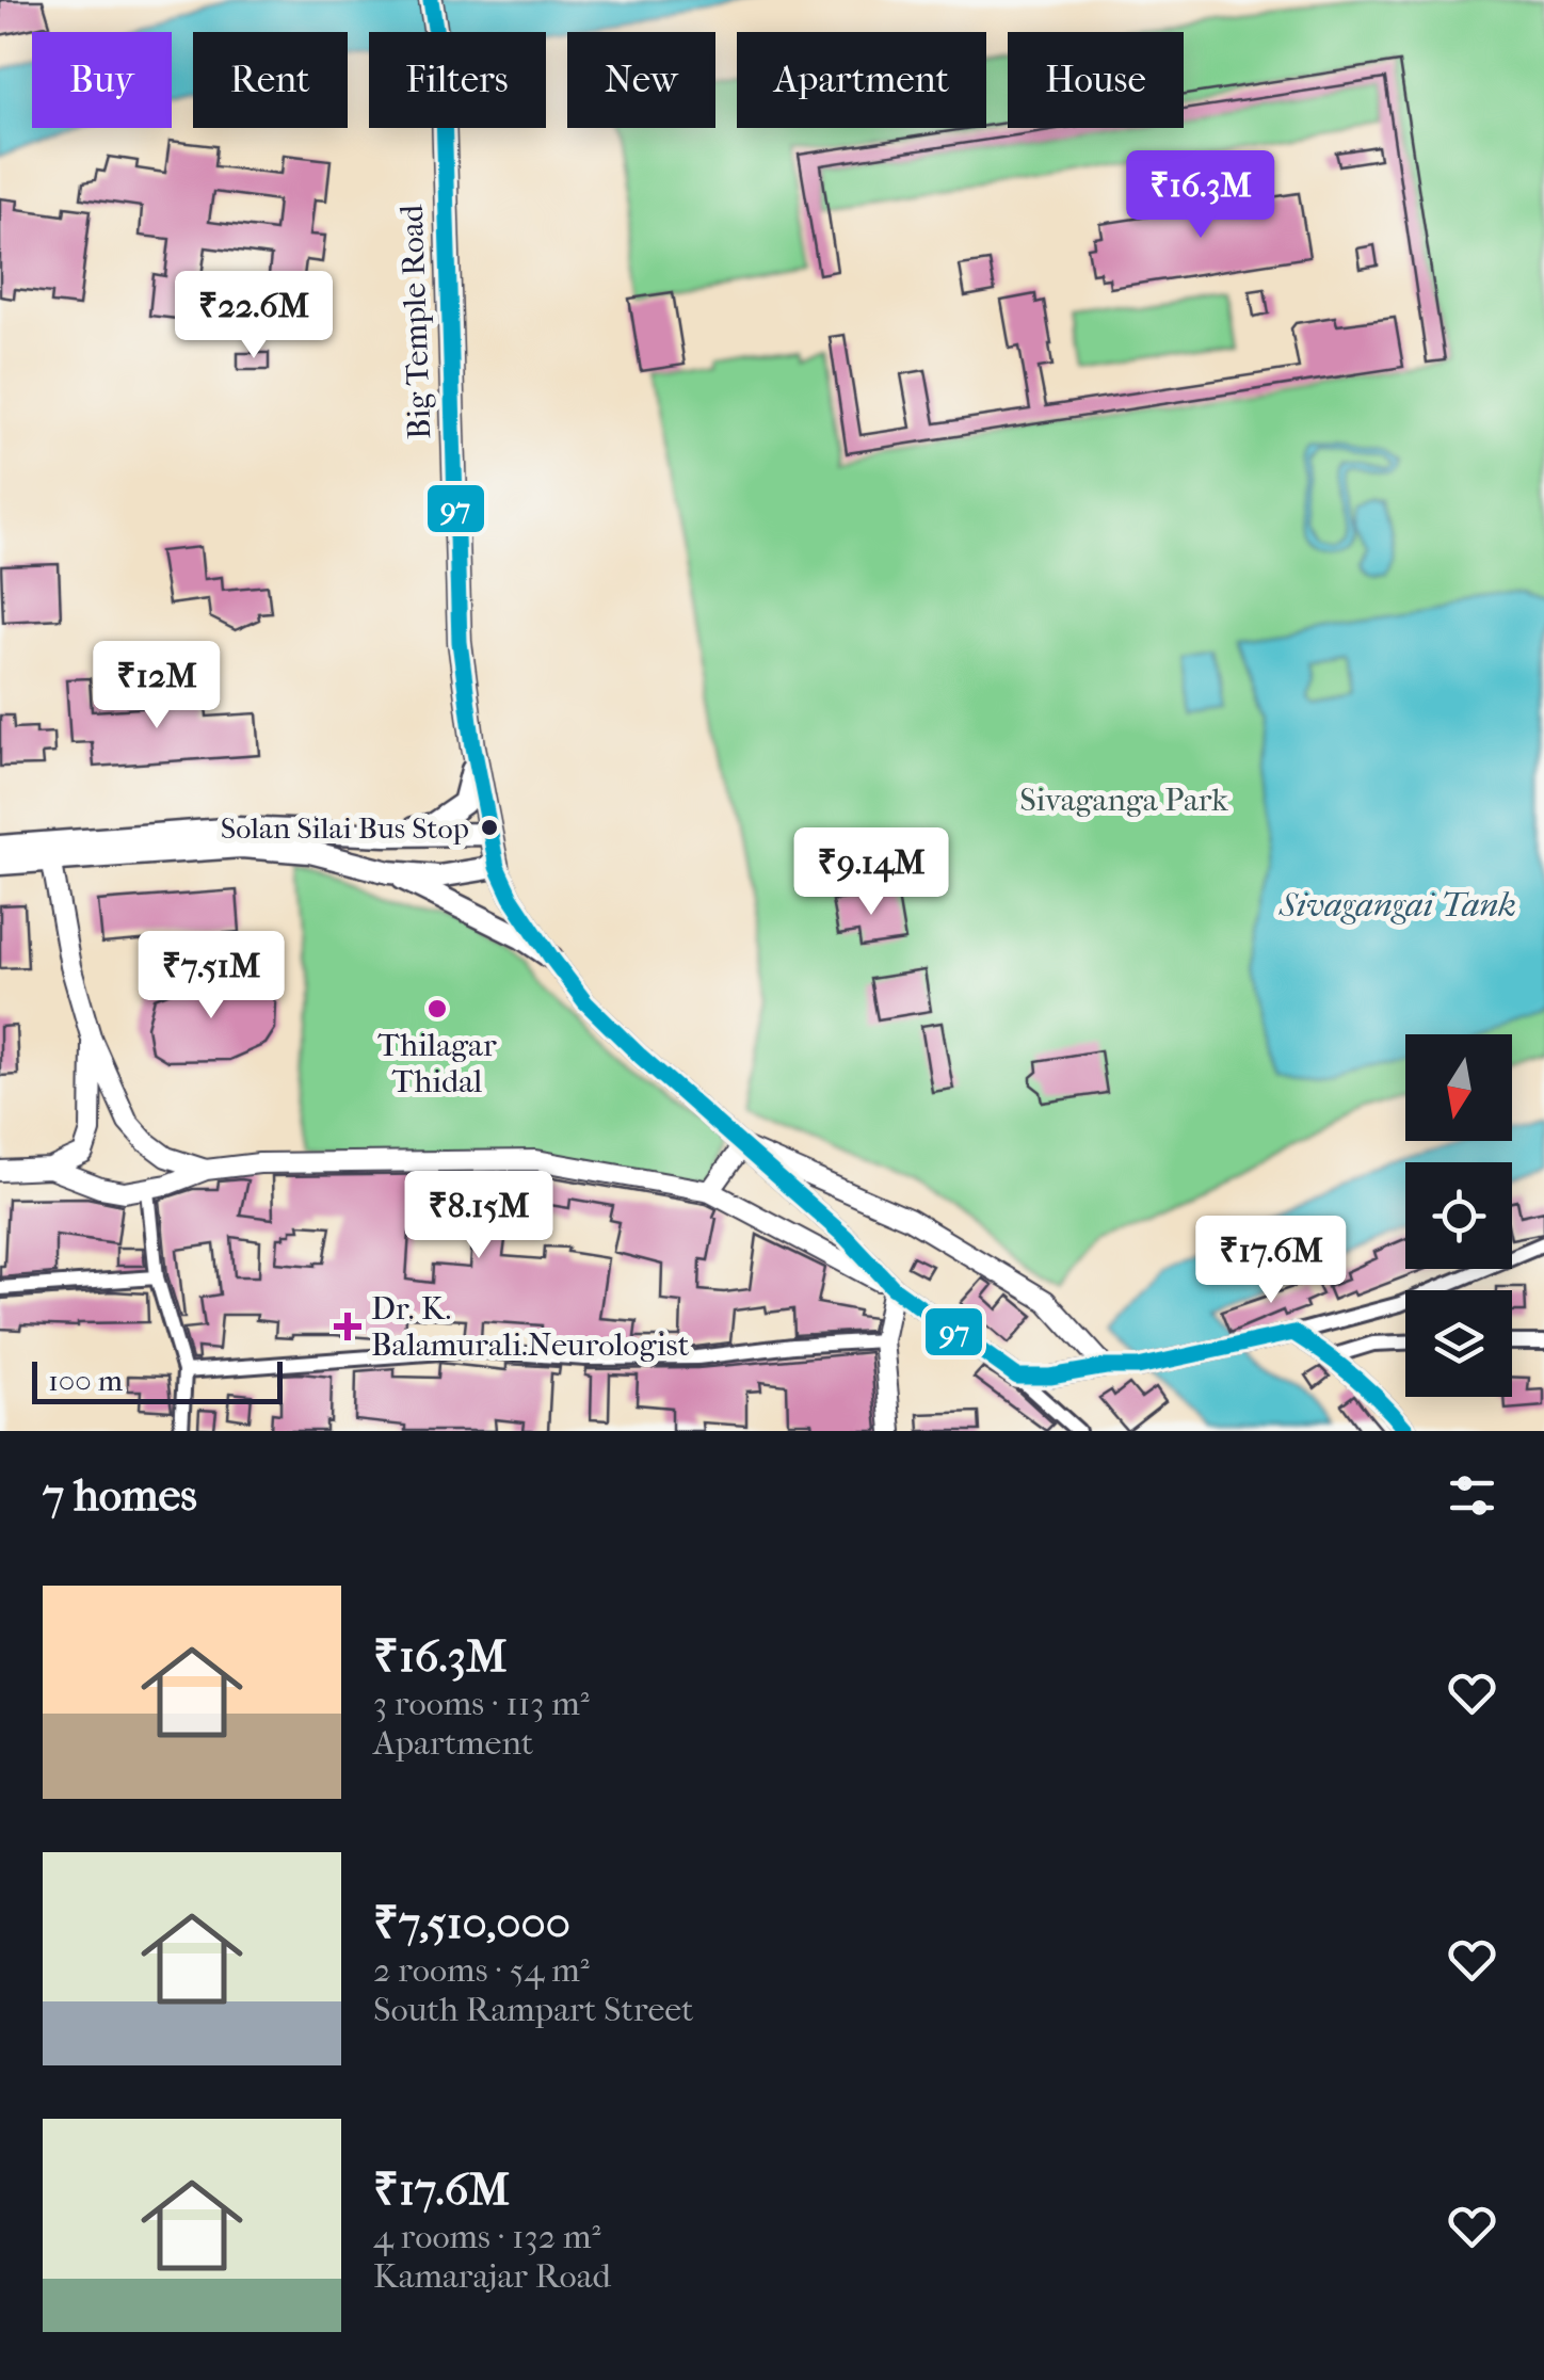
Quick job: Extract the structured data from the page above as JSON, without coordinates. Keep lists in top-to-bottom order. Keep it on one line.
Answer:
{"streets":{"main road":["Big Temple Road"]},"water":["Sivagangai Tank"],"parks":["Sivaganga Park"],"places":{"other":["Solan Silai Bus Stop","Thilagar Thidal"],"health":["Dr. K. Balamurali.Neurologist"]},"lines":["transit line 97"],"scale_bar":"100 m","north":"bottom","page":{"chip":["Buy","Rent","Filters","New","Apartment","House"],"price":["₹16.3M","₹22.6M","₹12M","₹9.14M","₹7.51M","₹8.15M","₹17.6M"],"scale":"100 m","heading":"7 homes","list":[{"name":"₹16.3M","note":"3 rooms · 113 m² · Apartment"},{"name":"₹7,510,000","note":"2 rooms · 54 m² · South Rampart Street"},{"name":"₹17.6M","note":"4 rooms · 132 m² · Kamarajar Road"}]}}
